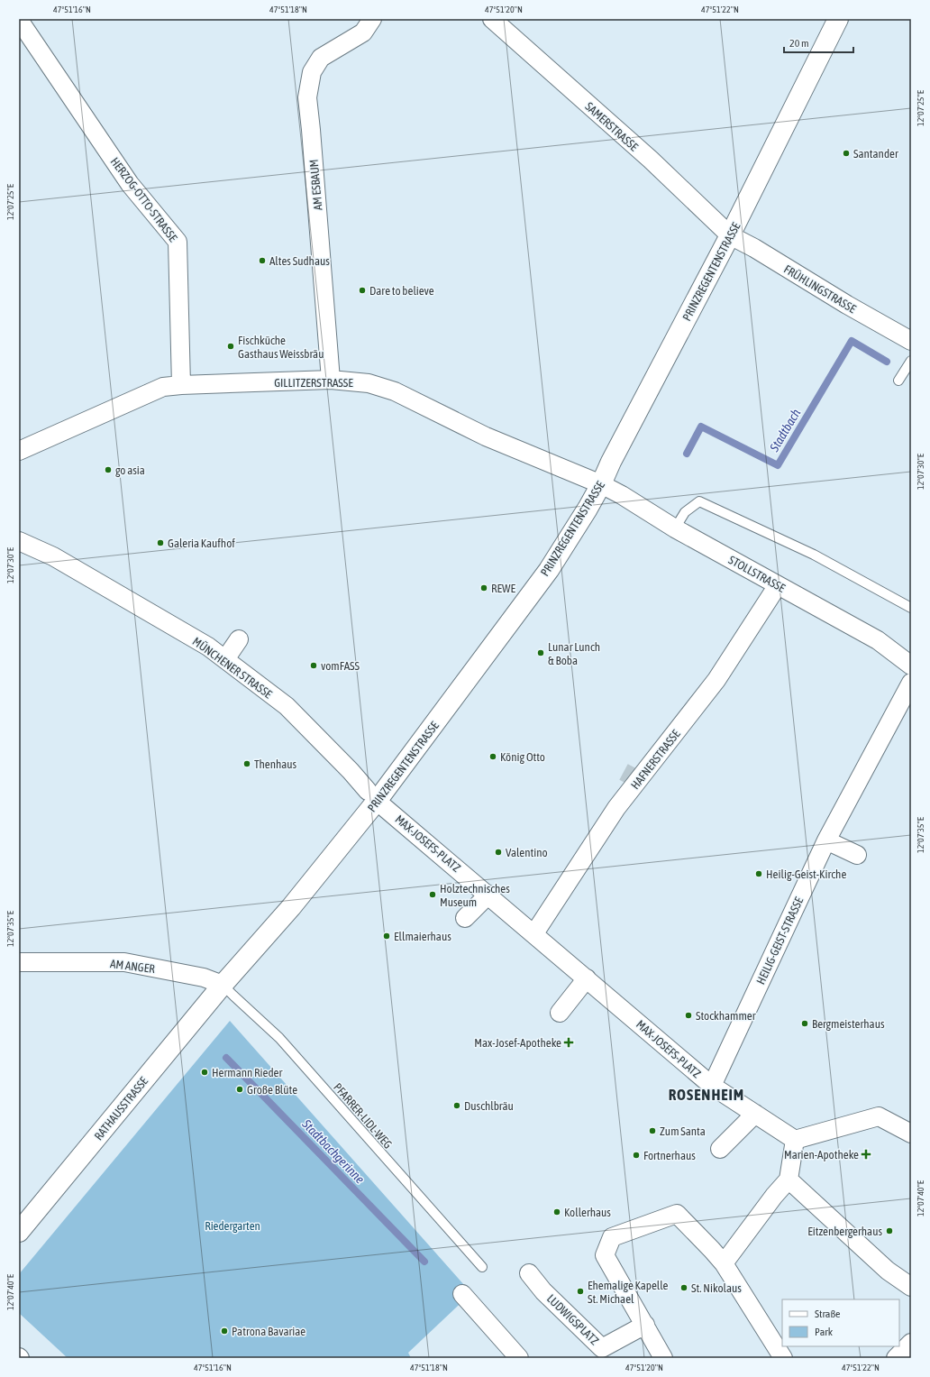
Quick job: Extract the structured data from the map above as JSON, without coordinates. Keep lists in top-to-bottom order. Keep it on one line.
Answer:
{"streets":{"main road":["PRINZREGENTENSTRASSE","RATHAUSSTRASSE"],"street":["SAMERSTRASSE","AM ESBAUM","HERZOG-OTTO-STRASSE","FRÜHLINGSTRASSE","GILLITZERSTRASSE","STOLLSTRASSE","MÜNCHENER STRASSE","HAFNERSTRASSE","MAX-JOSEFS-PLATZ","HEILIG-GEIST-STRASSE","AM ANGER","LUDWIGSPLATZ"],"lane":["PFARRER-LIDL-WEG"]},"crossings":[["SAMERSTRASSE","PRINZREGENTENSTRASSE"],["SAMERSTRASSE","FRÜHLINGSTRASSE"],["AM ESBAUM","GILLITZERSTRASSE"],["HERZOG-OTTO-STRASSE","GILLITZERSTRASSE"],["PRINZREGENTENSTRASSE","FRÜHLINGSTRASSE"],["PRINZREGENTENSTRASSE","GILLITZERSTRASSE"],["PRINZREGENTENSTRASSE","STOLLSTRASSE"],["PRINZREGENTENSTRASSE","AM ANGER"],["PRINZREGENTENSTRASSE","RATHAUSSTRASSE"],["PRINZREGENTENSTRASSE","PFARRER-LIDL-WEG"],["GILLITZERSTRASSE","STOLLSTRASSE"],["STOLLSTRASSE","HAFNERSTRASSE"],["HAFNERSTRASSE","MAX-JOSEFS-PLATZ"],["MAX-JOSEFS-PLATZ","HEILIG-GEIST-STRASSE"],["AM ANGER","RATHAUSSTRASSE"],["AM ANGER","PFARRER-LIDL-WEG"],["RATHAUSSTRASSE","PFARRER-LIDL-WEG"]],"districts":["ROSENHEIM"],"water":["Stadtbach","Stadtbachgerinne"],"parks":["Riedergarten"],"places":{"other":["Santander","Altes Sudhaus","Dare to believe","Fischküche Gasthaus Weissbräu","go asia","Galeria Kaufhof","REWE","Lunar Lunch & Boba","vomFASS","König Otto","Thenhaus","Valentino","Heilig-Geist-Kirche","Holztechnisches Museum","Ellmaierhaus","Stockhammer","Bergmeisterhaus","Hermann Rieder","Große Blüte","Duschlbräu","Zum Santa","Fortnerhaus","Kollerhaus","Eitzenbergerhaus","St. Nikolaus","Ehemalige Kapelle St. Michael","Patrona Bavariae"],"health":["Max-Josef-Apotheke","Marien-Apotheke"]},"legend":["Straße","Park"],"scale_bar":"20 m","coordinates":["47°51'16\"N","47°51'18\"N","47°51'20\"N","47°51'22\"N","12°07'25\"E","12°07'30\"E","12°07'35\"E","12°07'40\"E"]}
